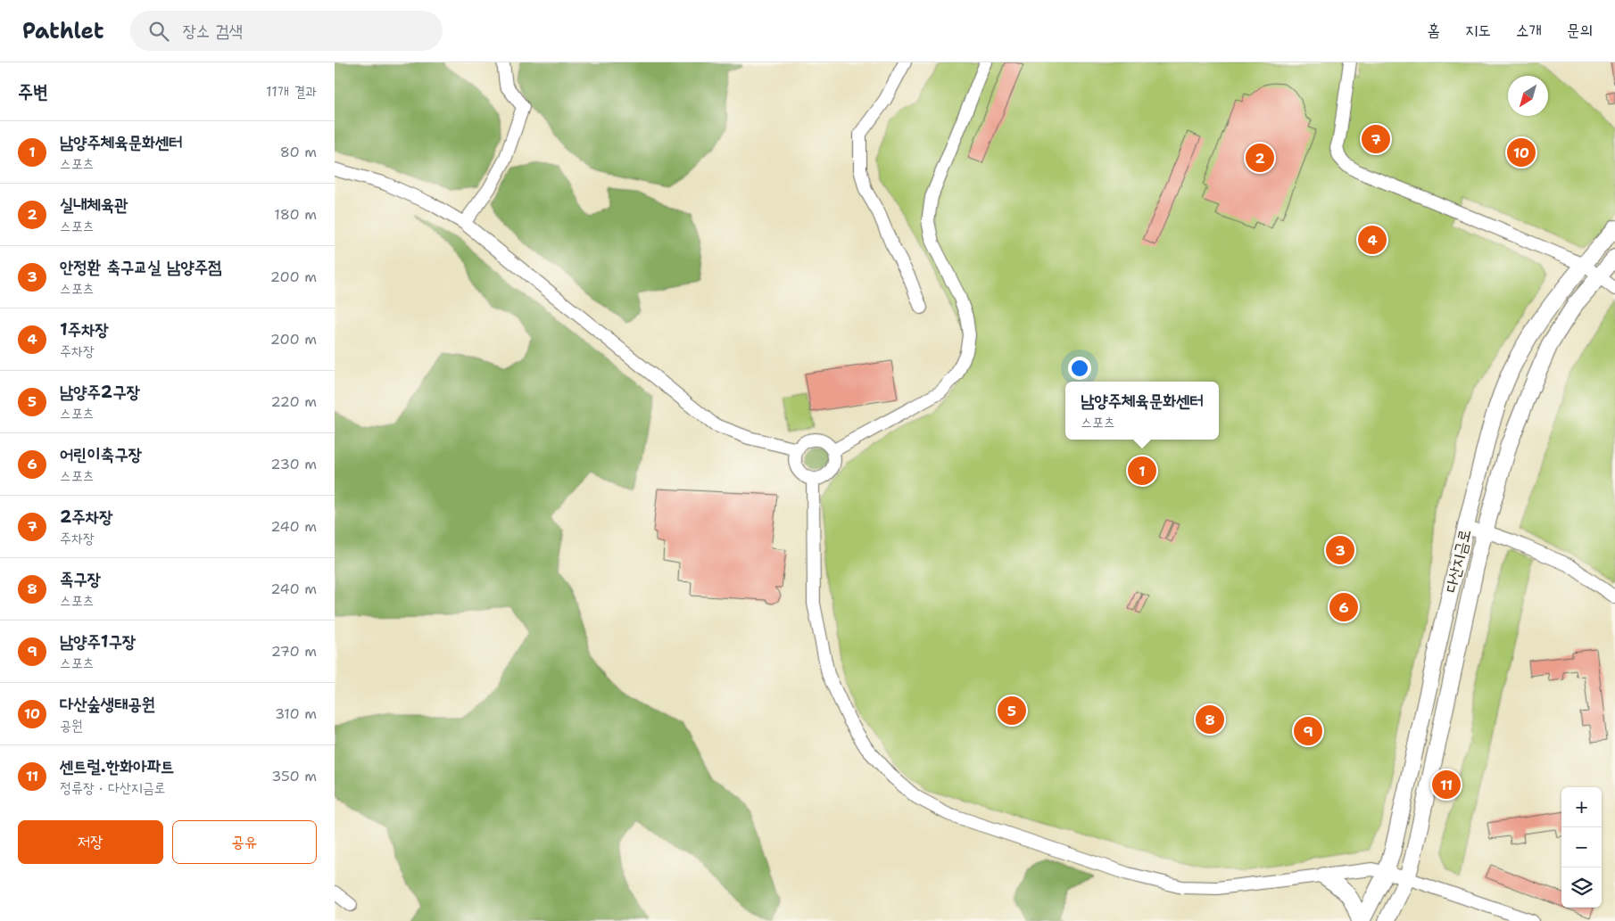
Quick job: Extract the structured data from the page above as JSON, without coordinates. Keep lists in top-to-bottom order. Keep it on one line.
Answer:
{"streets":{"street":["다산지금로"]},"north":"bottom left","page":{"header":"Pathlet","search":"장소 검색","nav":["홈","지도","소개","문의"],"heading":["주변","11개 결과"],"list":[{"mark":"1","name":"남양주체육문화센터","note":"스포츠","value":"80 m"},{"mark":"2","name":"실내체육관","note":"스포츠","value":"180 m"},{"mark":"3","name":"안정환 축구교실 남양주점","note":"스포츠","value":"200 m"},{"mark":"4","name":"1주차장","note":"주차장","value":"200 m"},{"mark":"5","name":"남양주2구장","note":"스포츠","value":"220 m"},{"mark":"6","name":"어린이축구장","note":"스포츠","value":"230 m"},{"mark":"7","name":"2주차장","note":"주차장","value":"240 m"},{"mark":"8","name":"족구장","note":"스포츠","value":"240 m"},{"mark":"9","name":"남양주1구장","note":"스포츠","value":"270 m"},{"mark":"10","name":"다산숲생태공원","note":"공원","value":"310 m"},{"mark":"11","name":"센트럴.한화아파트","note":"정류장 · 다산지금로","value":"350 m"}],"pins":["7","10","2","4","1","3","6","5","8","9","11"],"popup":["남양주체육문화센터","스포츠"],"map_buttons":["+","−"],"buttons":["저장","공유"]}}
